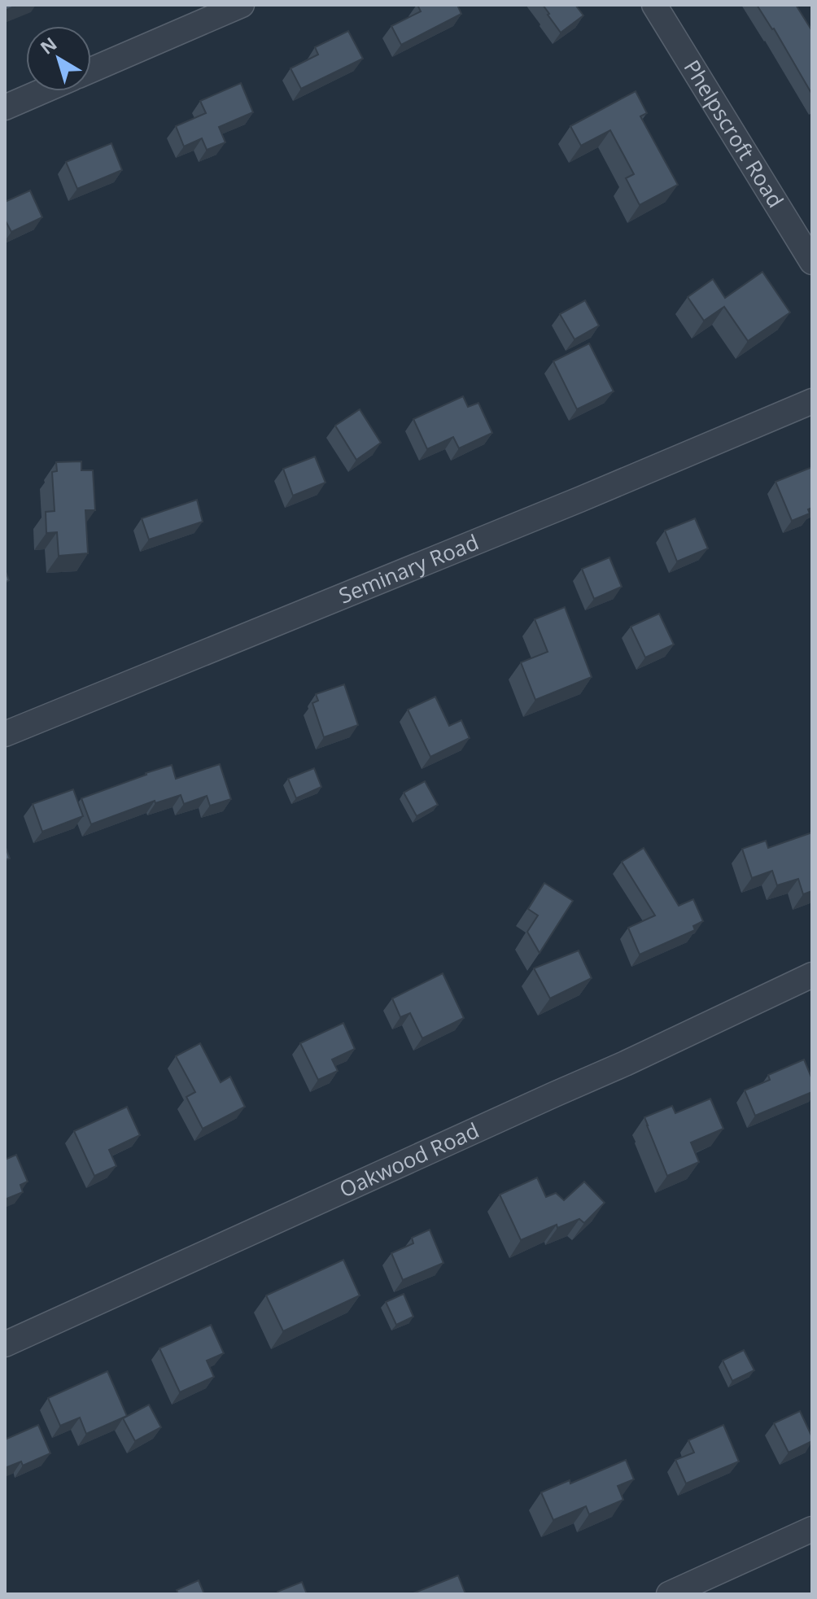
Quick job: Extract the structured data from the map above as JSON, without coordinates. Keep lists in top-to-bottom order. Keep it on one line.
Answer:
{"streets":{"street":["Phelpscroft Road","Seminary Road","Oakwood Road"]},"north":"top left"}
